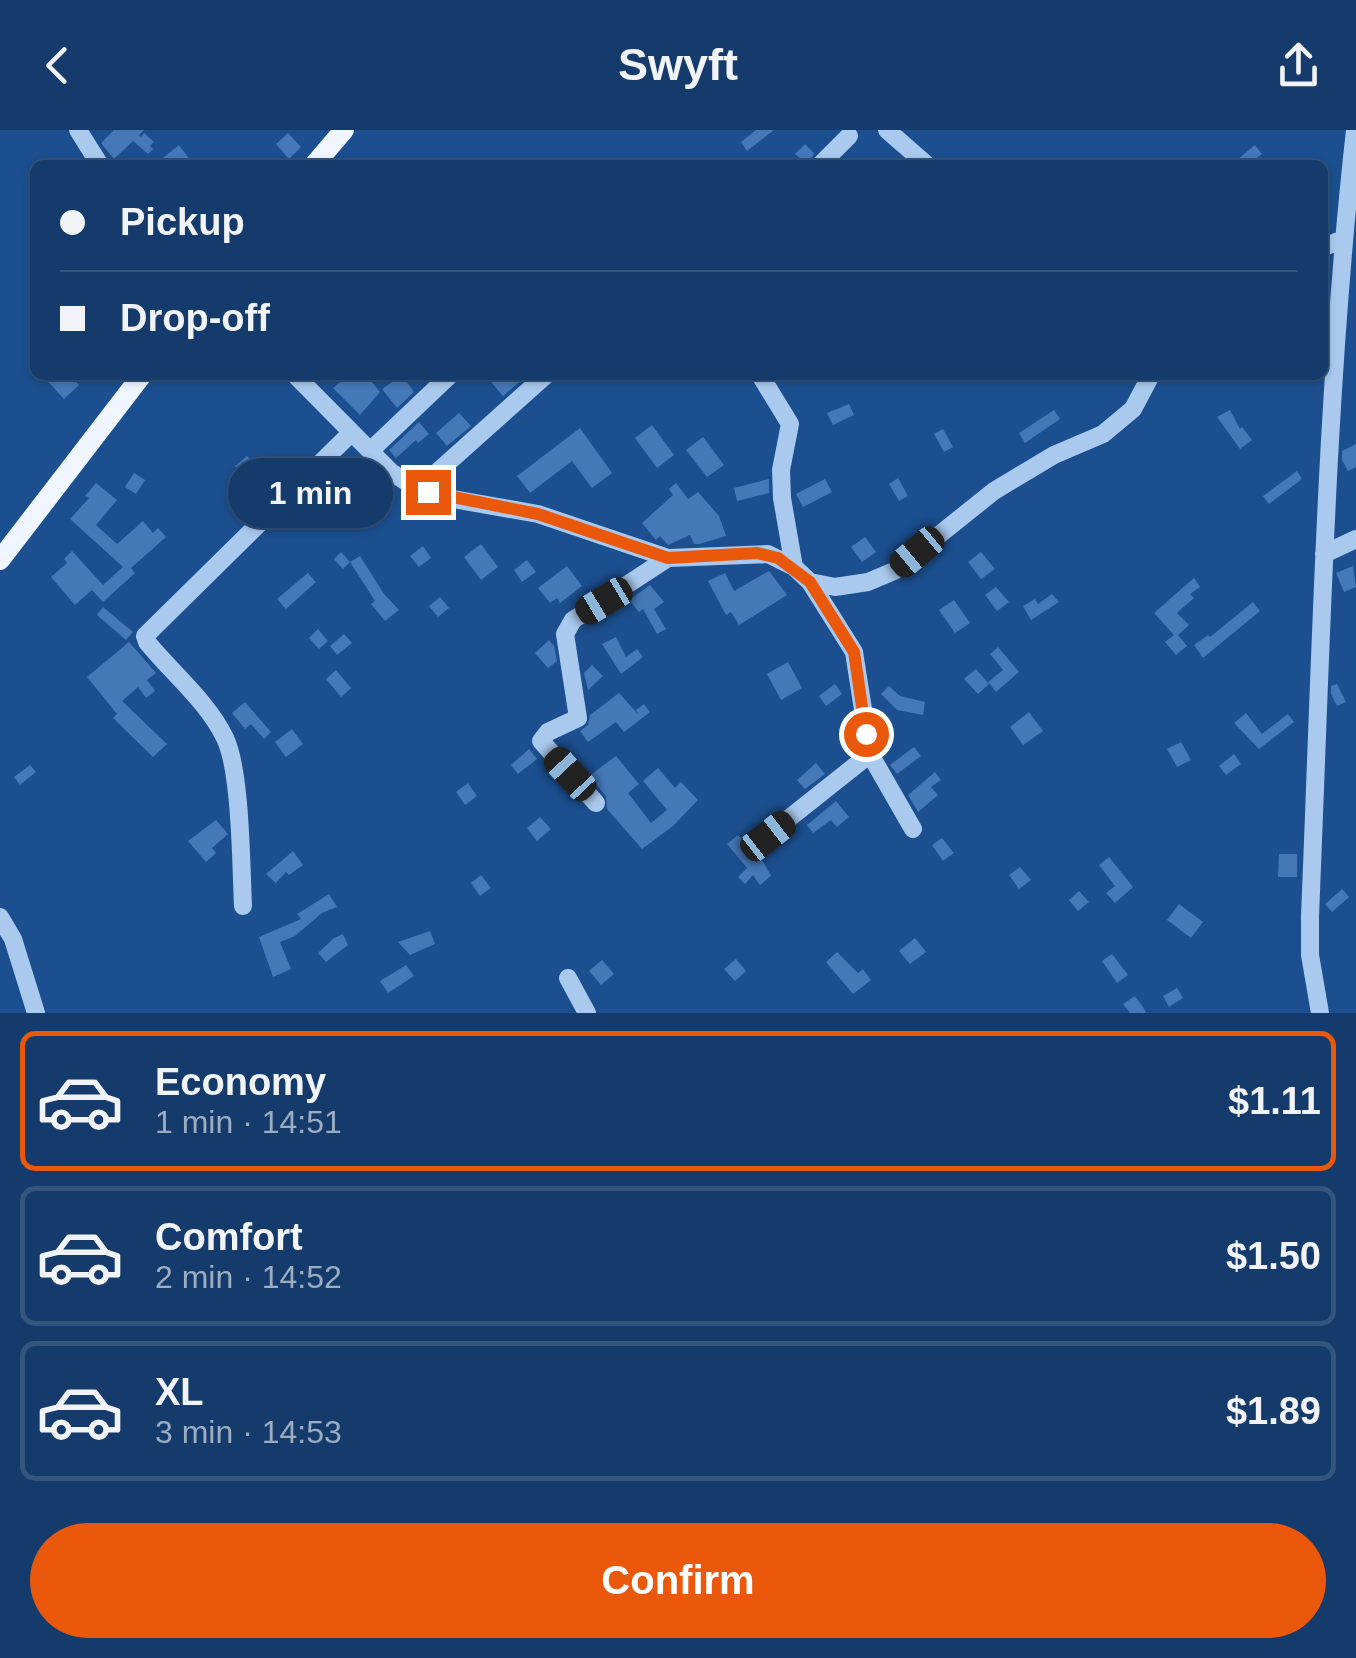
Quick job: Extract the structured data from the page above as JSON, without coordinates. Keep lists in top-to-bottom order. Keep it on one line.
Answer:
{"page":{"header":"Swyft","banner":["Pickup","Drop-off"],"bubble":"1 min","list":[{"name":"Economy","note":"1 min · 14:51","value":"$1.11"},{"name":"Comfort","note":"2 min · 14:52","value":"$1.50"},{"name":"XL","note":"3 min · 14:53","value":"$1.89"}],"buttons":"Confirm"}}
